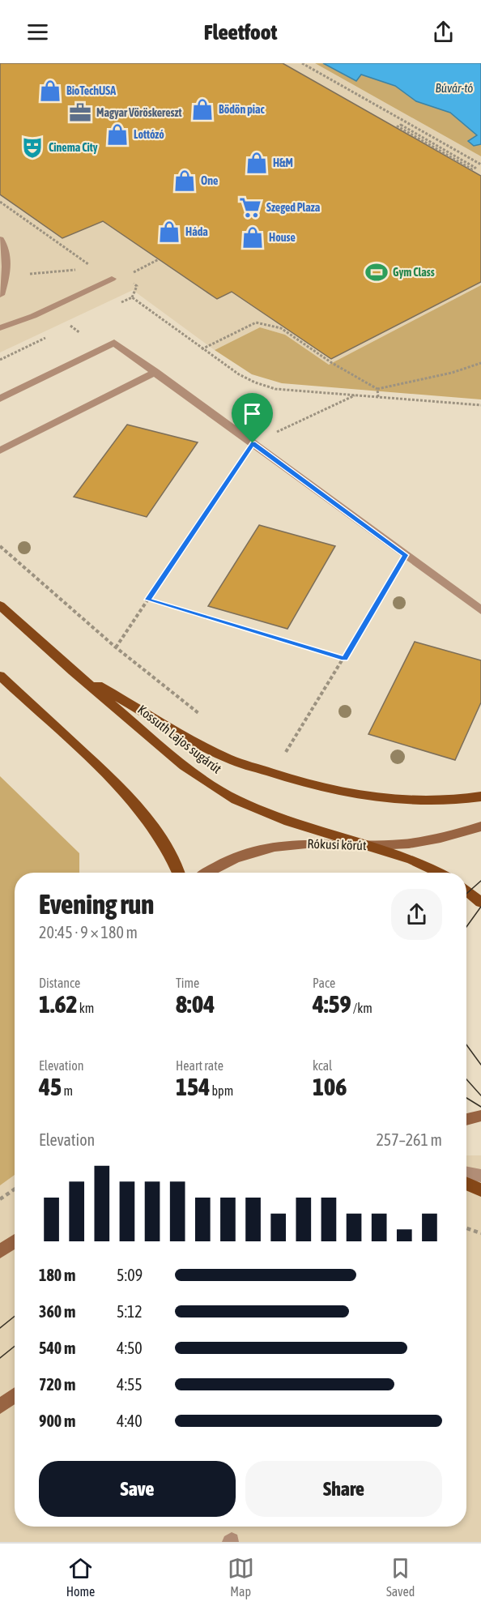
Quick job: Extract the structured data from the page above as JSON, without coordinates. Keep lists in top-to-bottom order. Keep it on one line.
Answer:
{"streets":{"main road":["Kossuth Lajos sugárút","Rókusi körút"]},"crossings":[["Kossuth Lajos sugárút","Rókusi körút"]],"water":["Búvár-tó"],"places":{"shop":["BioTechUSA","Bödön piac","Lottózó","H&M","One","Háda","House"],"office":["Magyar Vöröskereszt"],"theatre":["Cinema City"],"supermarket":["Szeged Plaza"],"sports":["Gym Class"]},"page":{"header":"Fleetfoot","heading":["Evening run","20:45 · 9 × 180 m"],"stats":[["Distance","1.62 km"],["Time","8:04"],["Pace","4:59 /km"],["Elevation","45 m"],["Heart rate","154 bpm"],["kcal","106"]],"chart":["Elevation","257–261 m"],"list":[{"name":"180 m","note":"5:09"},{"name":"360 m","note":"5:12"},{"name":"540 m","note":"4:50"},{"name":"720 m","note":"4:55"},{"name":"900 m","note":"4:40"}],"buttons":["Save","Share"],"tabs":["Home","Map","Saved"]}}
